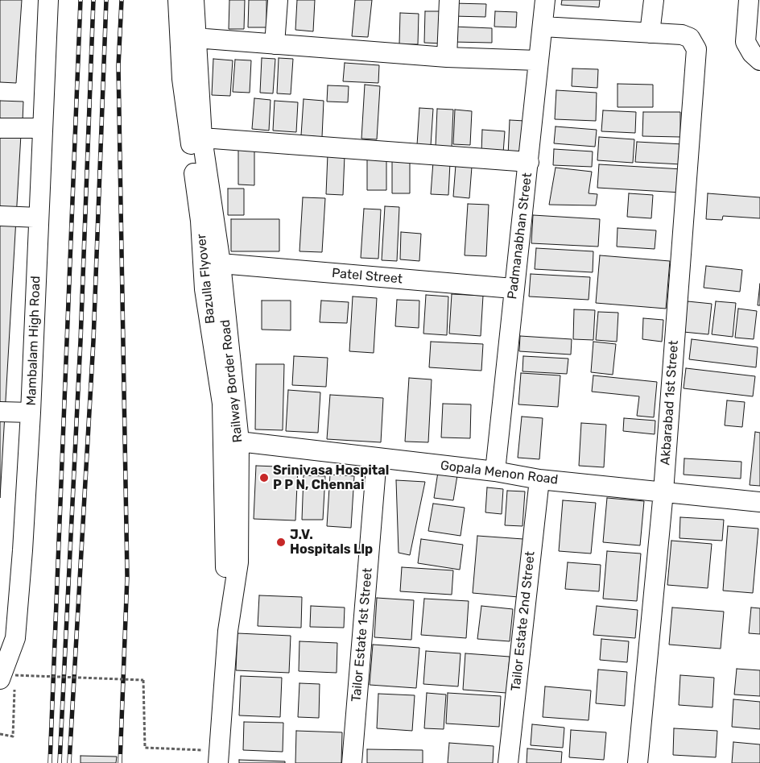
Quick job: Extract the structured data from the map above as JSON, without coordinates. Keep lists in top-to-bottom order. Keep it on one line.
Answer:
{"streets":{"street":["Padmanabhan Street","Patel Street","Bazulla Flyover","Mambalam High Road","Railway Border Road","Akbarabad 1st Street","Gopala Menon Road","Tailor Estate 2nd Street","Tailor Estate 1st Street"]},"crossings":[["Padmanabhan Street","Patel Street"],["Padmanabhan Street","Gopala Menon Road"],["Patel Street","Railway Border Road"],["Bazulla Flyover","Railway Border Road"],["Railway Border Road","Gopala Menon Road"],["Akbarabad 1st Street","Gopala Menon Road"],["Gopala Menon Road","Tailor Estate 2nd Street"],["Gopala Menon Road","Tailor Estate 1st Street"]],"places":["Srinivasa Hospital P P N, Chennai","J.V. Hospitals Llp"]}
